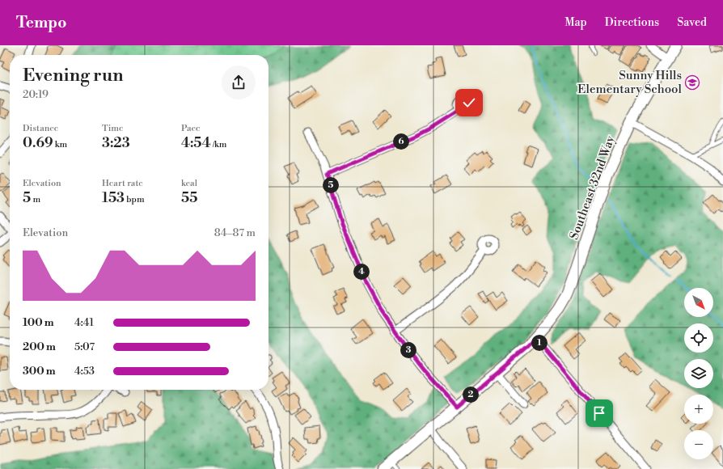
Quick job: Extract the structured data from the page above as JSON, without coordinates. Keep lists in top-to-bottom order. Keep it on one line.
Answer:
{"streets":{"street":["Southeast 32nd Way"]},"places":{"school or university":["Sunny Hills Elementary School"]},"north":"bottom right","page":{"header":"Tempo","nav":["Map","Directions","Saved"],"heading":["Evening run","20:19"],"stats":[["Distance","0.69 km"],["Time","3:23"],["Pace","4:54 /km"],["Elevation","5 m"],["Heart rate","153 bpm"],["kcal","55"]],"pins":["6","5","4","1","3","2"],"chart":["Elevation","84–87 m"],"map_buttons":["+","−"],"list":[{"name":"100 m","note":"4:41"},{"name":"200 m","note":"5:07"},{"name":"300 m","note":"4:53"}]}}
